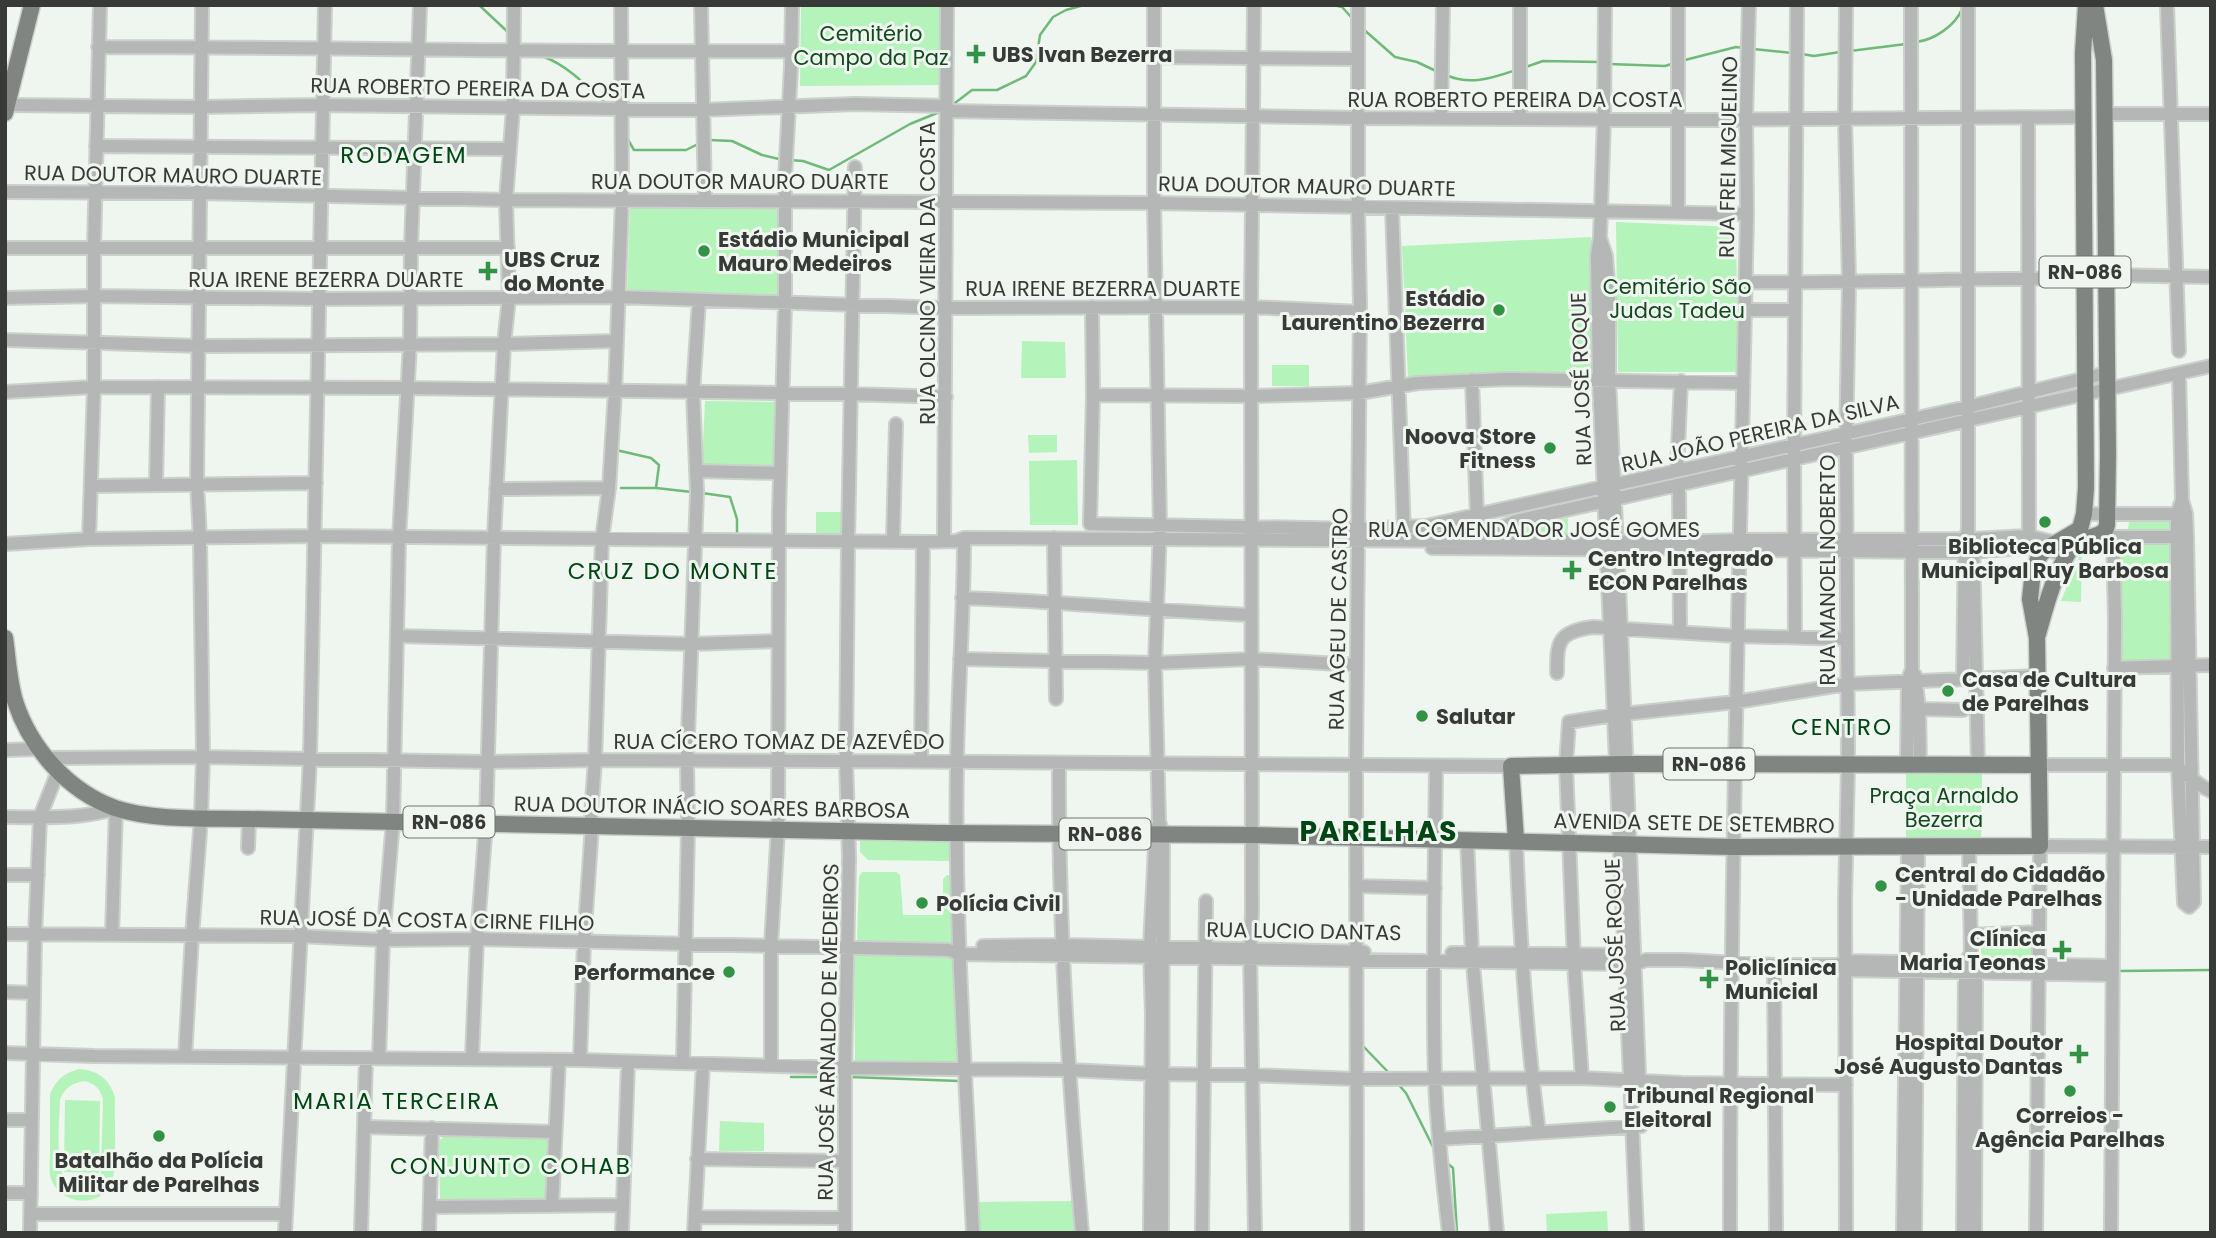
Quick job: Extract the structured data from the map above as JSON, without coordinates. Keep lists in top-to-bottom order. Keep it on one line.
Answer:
{"streets":{"main road":["RN-086","RUA DOUTOR INÁCIO SOARES BARBOSA","AVENIDA SETE DE SETEMBRO"],"street":["RUA ROBERTO PEREIRA DA COSTA","RUA FREI MIGUELINO","RUA DOUTOR MAURO DUARTE","RUA OLCINO VIEIRA DA COSTA","RUA IRENE BEZERRA DUARTE","RUA JOSÉ ROQUE","RUA JOÃO PEREIRA DA SILVA","RUA COMENDADOR JOSÉ GOMES","RUA MANOEL NOBERTO","RUA AGEU DE CASTRO","RUA CÍCERO TOMAZ DE AZEVÊDO","RUA JOSÉ DA COSTA CIRNE FILHO","RUA LUCIO DANTAS","RUA JOSÉ ARNALDO DE MEDEIROS"]},"crossings":[["RUA ROBERTO PEREIRA DA COSTA","RUA FREI MIGUELINO"],["RUA ROBERTO PEREIRA DA COSTA","RN-086"],["RUA ROBERTO PEREIRA DA COSTA","RUA OLCINO VIEIRA DA COSTA"],["RUA ROBERTO PEREIRA DA COSTA","RUA JOSÉ ROQUE"],["RUA ROBERTO PEREIRA DA COSTA","RUA MANOEL NOBERTO"],["RUA ROBERTO PEREIRA DA COSTA","RUA AGEU DE CASTRO"],["RUA FREI MIGUELINO","RUA DOUTOR MAURO DUARTE"],["RUA FREI MIGUELINO","RN-086"],["RUA FREI MIGUELINO","RUA JOÃO PEREIRA DA SILVA"],["RUA FREI MIGUELINO","RUA COMENDADOR JOSÉ GOMES"],["RUA FREI MIGUELINO","AVENIDA SETE DE SETEMBRO"],["RUA FREI MIGUELINO","RUA LUCIO DANTAS"],["RUA DOUTOR MAURO DUARTE","RUA OLCINO VIEIRA DA COSTA"],["RUA DOUTOR MAURO DUARTE","RUA JOSÉ ROQUE"],["RUA DOUTOR MAURO DUARTE","RUA AGEU DE CASTRO"],["RUA DOUTOR MAURO DUARTE","RUA JOSÉ ARNALDO DE MEDEIROS"],["RN-086","RUA JOSÉ ROQUE"],["RN-086","RUA JOÃO PEREIRA DA SILVA"],["RN-086","RUA MANOEL NOBERTO"],["RN-086","RUA AGEU DE CASTRO"],["RN-086","RUA CÍCERO TOMAZ DE AZEVÊDO"],["RN-086","RUA DOUTOR INÁCIO SOARES BARBOSA"],["RN-086","AVENIDA SETE DE SETEMBRO"],["RUA OLCINO VIEIRA DA COSTA","RUA IRENE BEZERRA DUARTE"],["RUA OLCINO VIEIRA DA COSTA","RUA COMENDADOR JOSÉ GOMES"],["RUA OLCINO VIEIRA DA COSTA","RUA CÍCERO TOMAZ DE AZEVÊDO"],["RUA OLCINO VIEIRA DA COSTA","RUA DOUTOR INÁCIO SOARES BARBOSA"],["RUA OLCINO VIEIRA DA COSTA","RUA JOSÉ DA COSTA CIRNE FILHO"],["RUA OLCINO VIEIRA DA COSTA","RUA LUCIO DANTAS"],["RUA IRENE BEZERRA DUARTE","RUA AGEU DE CASTRO"],["RUA IRENE BEZERRA DUARTE","RUA JOSÉ ARNALDO DE MEDEIROS"],["RUA JOSÉ ROQUE","RUA JOÃO PEREIRA DA SILVA"],["RUA JOSÉ ROQUE","RUA COMENDADOR JOSÉ GOMES"],["RUA JOSÉ ROQUE","AVENIDA SETE DE SETEMBRO"],["RUA JOSÉ ROQUE","RUA LUCIO DANTAS"],["RUA JOÃO PEREIRA DA SILVA","RUA COMENDADOR JOSÉ GOMES"],["RUA JOÃO PEREIRA DA SILVA","RUA MANOEL NOBERTO"],["RUA COMENDADOR JOSÉ GOMES","RUA MANOEL NOBERTO"],["RUA COMENDADOR JOSÉ GOMES","RUA AGEU DE CASTRO"],["RUA COMENDADOR JOSÉ GOMES","RUA JOSÉ ARNALDO DE MEDEIROS"],["RUA MANOEL NOBERTO","AVENIDA SETE DE SETEMBRO"],["RUA MANOEL NOBERTO","RUA LUCIO DANTAS"],["RUA AGEU DE CASTRO","RUA CÍCERO TOMAZ DE AZEVÊDO"],["RUA AGEU DE CASTRO","RUA LUCIO DANTAS"],["RUA CÍCERO TOMAZ DE AZEVÊDO","RUA JOSÉ ARNALDO DE MEDEIROS"],["RUA DOUTOR INÁCIO SOARES BARBOSA","RUA JOSÉ ARNALDO DE MEDEIROS"],["RUA JOSÉ DA COSTA CIRNE FILHO","RUA LUCIO DANTAS"],["RUA JOSÉ DA COSTA CIRNE FILHO","RUA JOSÉ ARNALDO DE MEDEIROS"]],"districts":["RODAGEM","CRUZ DO MONTE","CENTRO","PARELHAS","MARIA TERCEIRA","CONJUNTO COHAB"],"parks":["Cemitério Campo da Paz","Cemitério São Judas Tadeu","Praça Arnaldo Bezerra"],"places":{"health":["UBS Ivan Bezerra","UBS Cruz do Monte","Centro Integrado ECON Parelhas","Clínica Maria Teonas","Policlínica Municial","Hospital Doutor José Augusto Dantas"],"other":["Estádio Municipal Mauro Medeiros","Estádio Laurentino Bezerra","Noova Store Fitness","Biblioteca Pública Municipal Ruy Barbosa","Casa de Cultura de Parelhas","Salutar","Central do Cidadão - Unidade Parelhas","Polícia Civil","Performance","Correios - Agência Parelhas","Tribunal Regional Eleitoral","Batalhão da Polícia Militar de Parelhas"]}}
